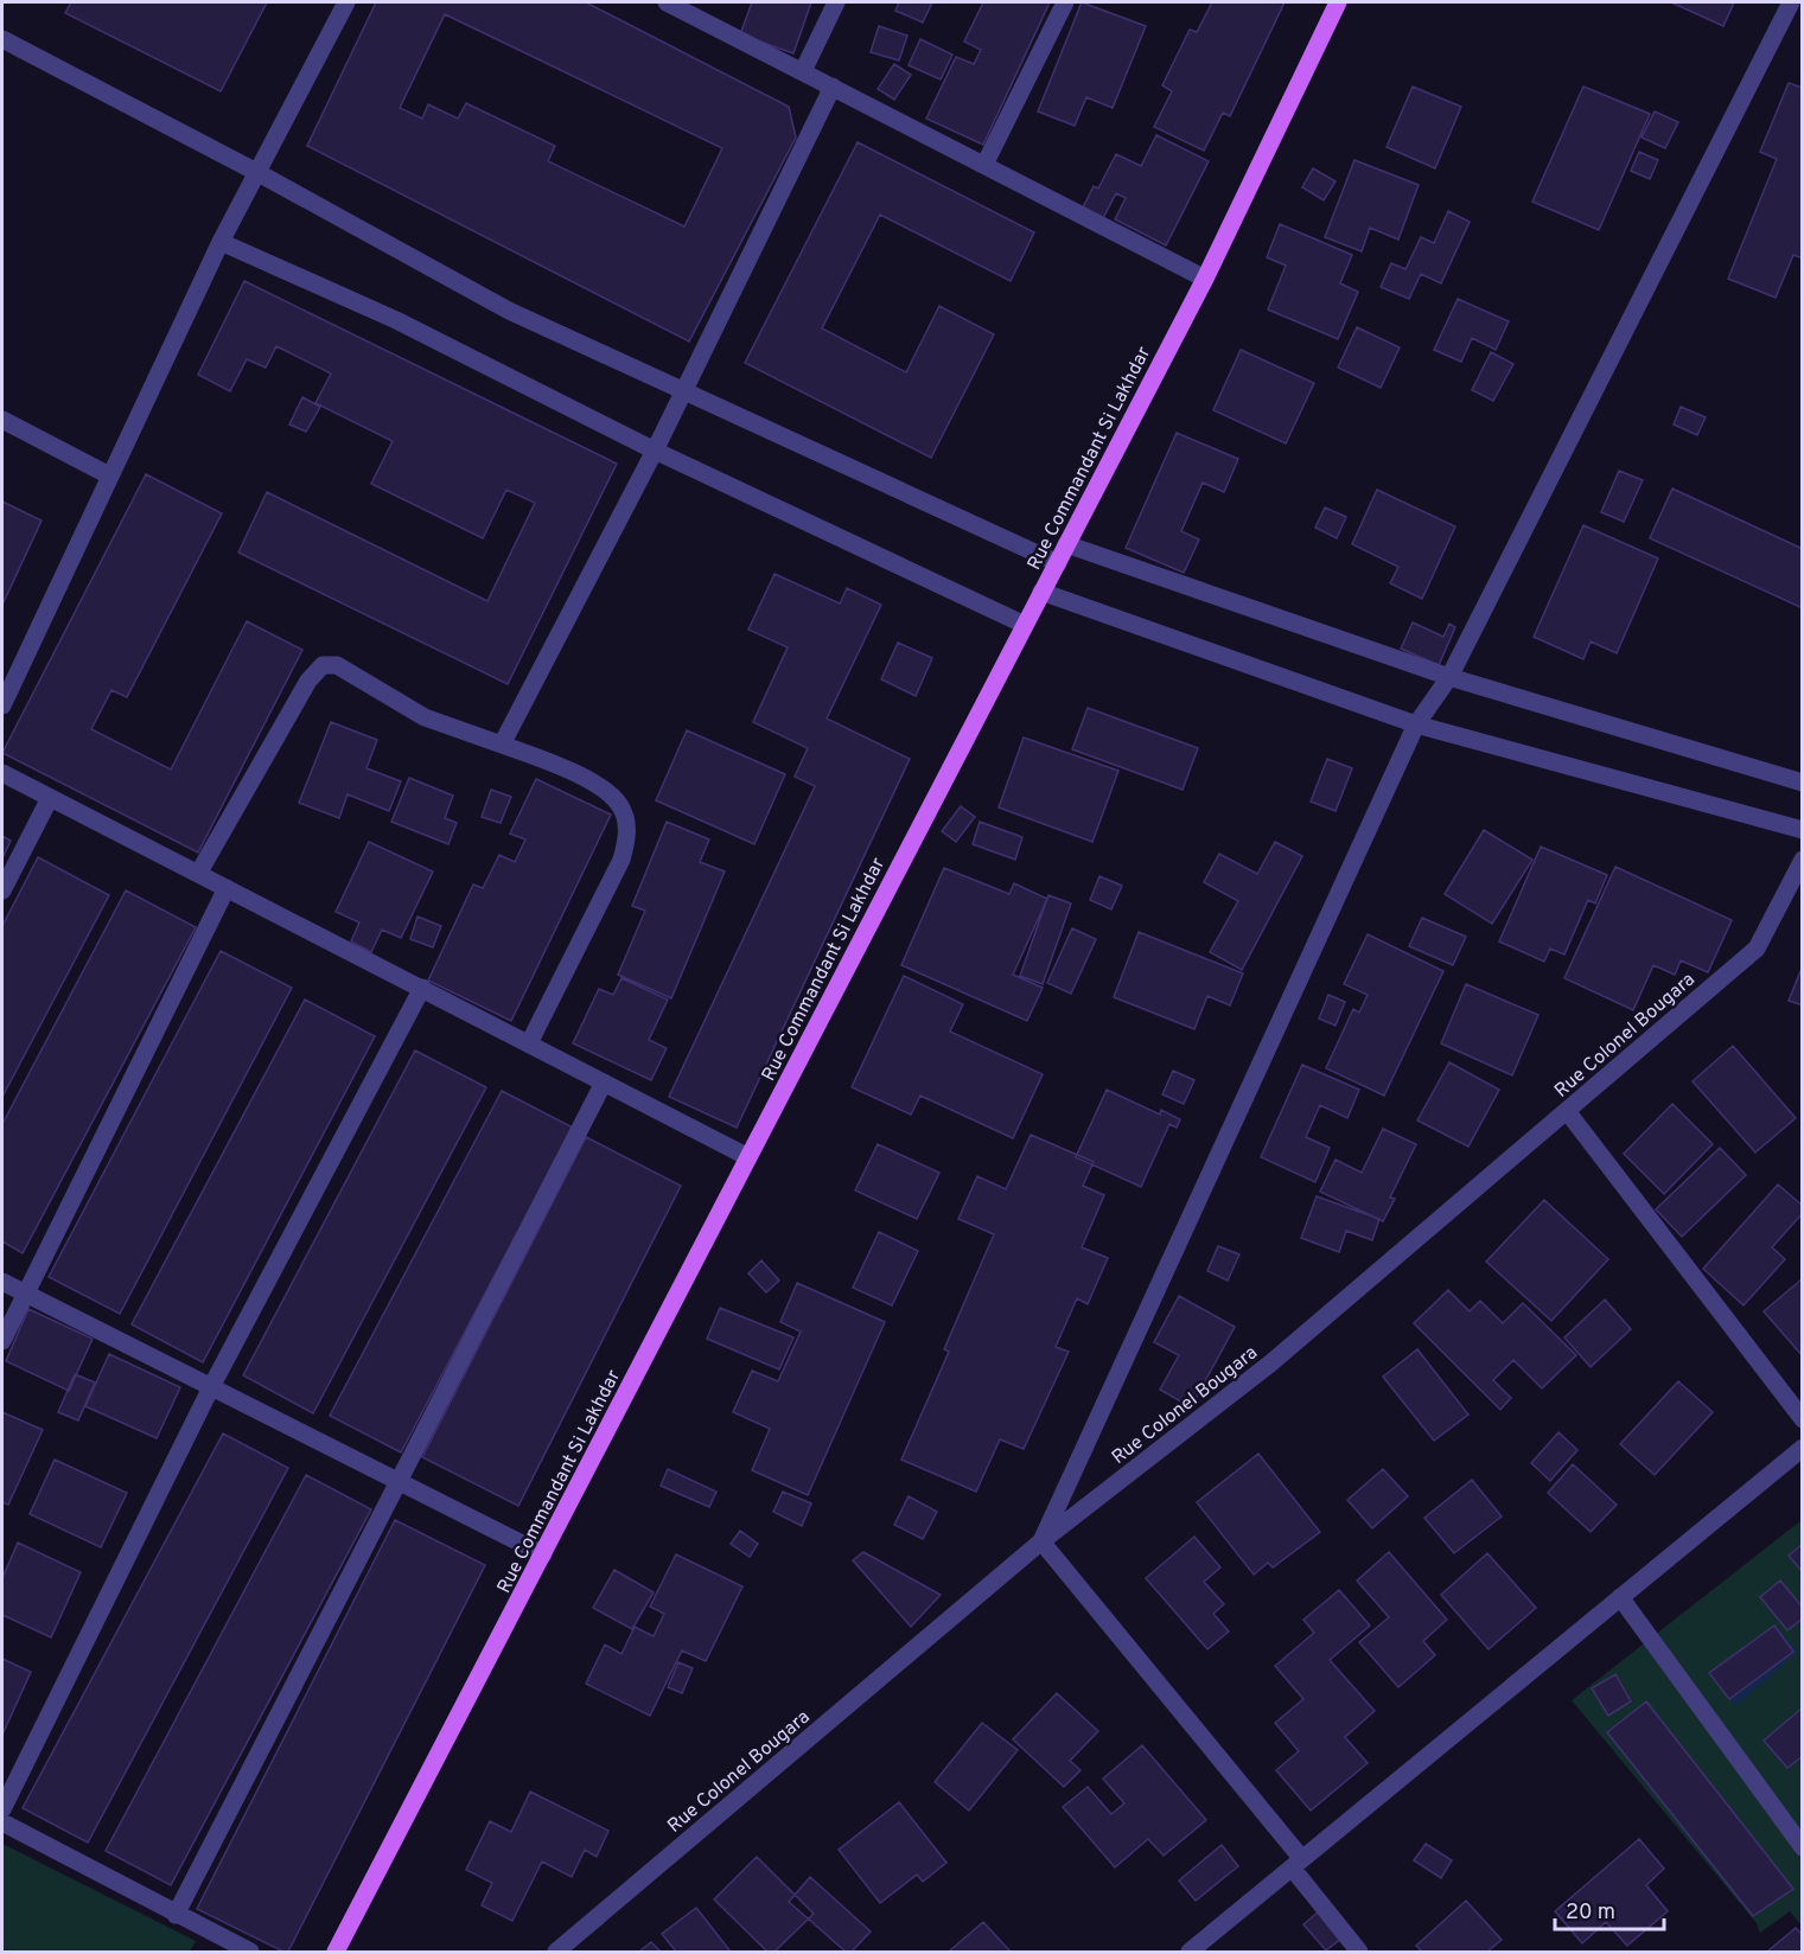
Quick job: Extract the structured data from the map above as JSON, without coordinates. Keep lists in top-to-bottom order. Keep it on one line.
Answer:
{"streets":{"main road":["Rue Commandant Si Lakhdar"],"street":["Rue Colonel Bougara"]},"scale_bar":"20 m"}
